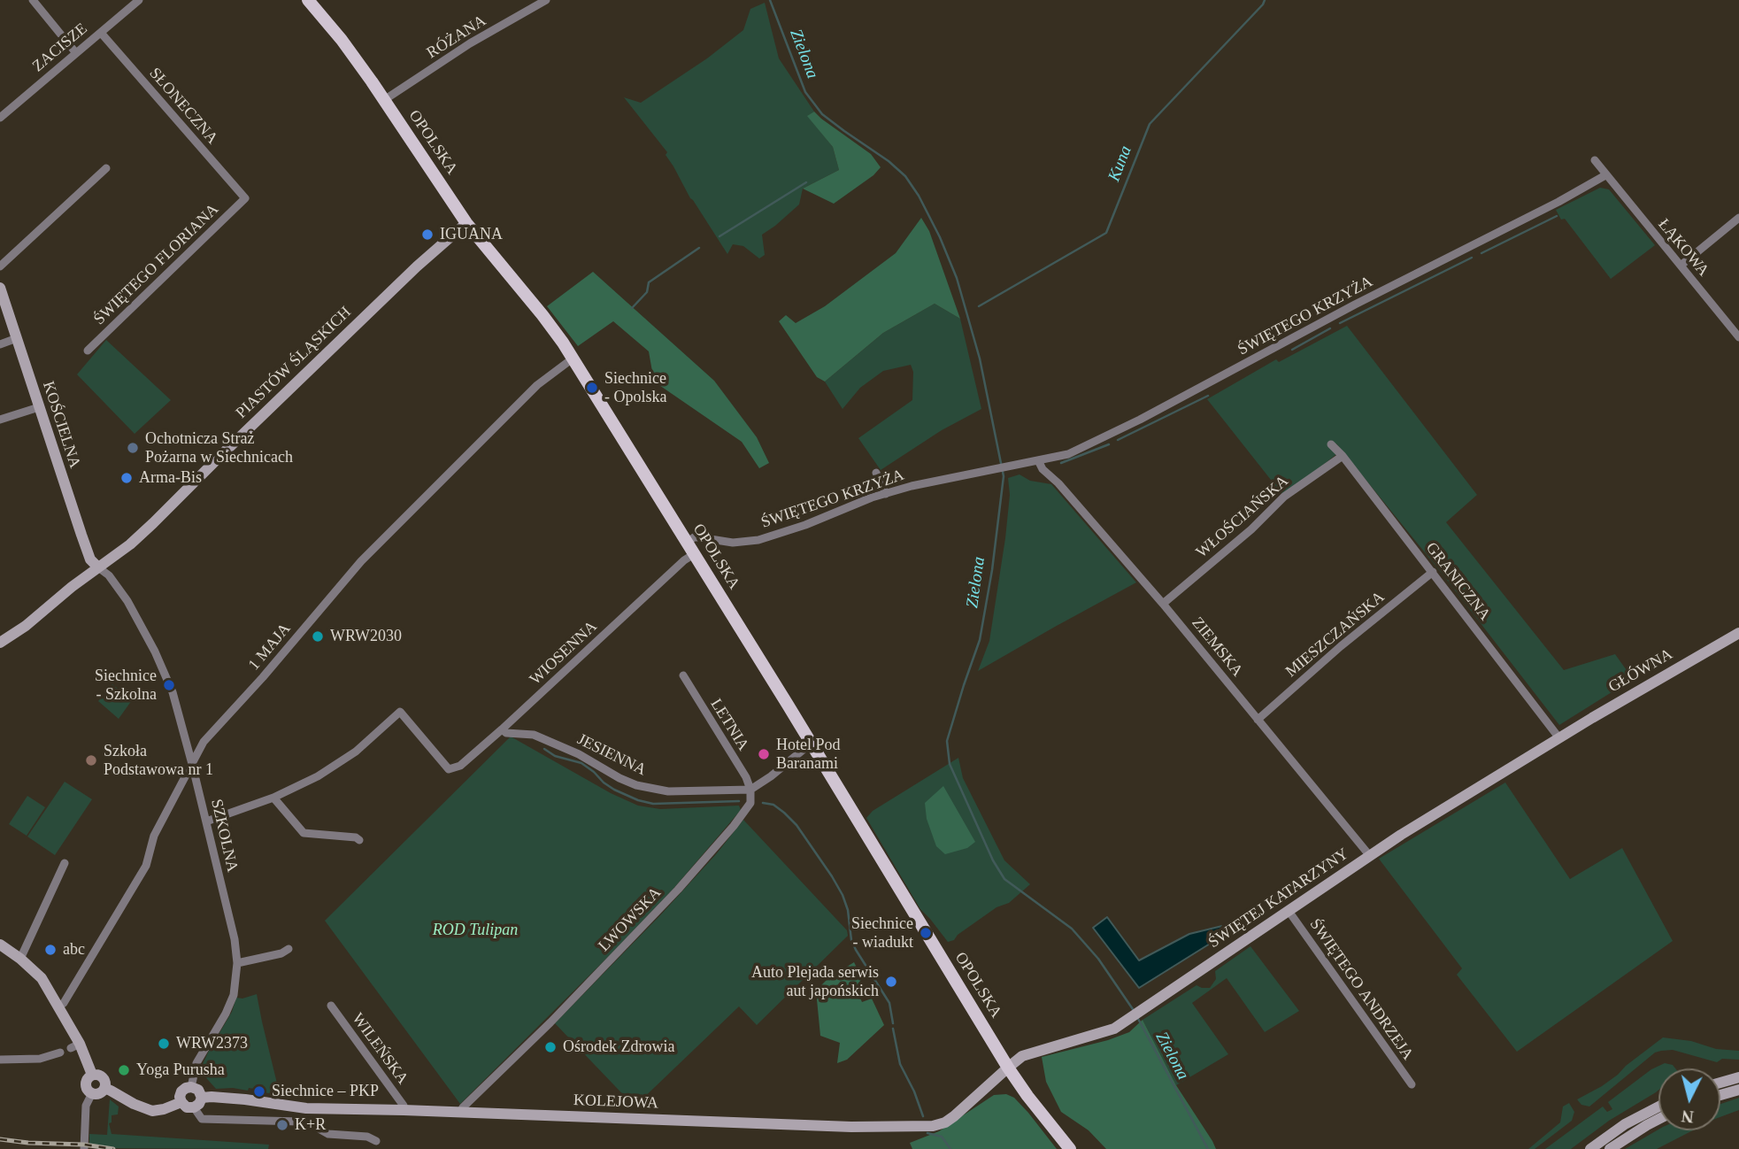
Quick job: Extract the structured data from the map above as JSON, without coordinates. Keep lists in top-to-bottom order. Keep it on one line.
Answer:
{"streets":{"main road":["OPOLSKA"],"street":["RÓŻANA","ZACISZE","SŁONECZNA","ŁĄKOWA","ŚWIĘTEGO FLORIANA","ŚWIĘTEGO KRZYŻA","PIASTÓW ŚLĄSKICH","KOŚCIELNA","WŁOŚCIAŃSKA","GRANICZNA","MIESZCZAŃSKA","1 MAJA","ZIEMSKA","WIOSENNA","GŁÓWNA","LETNIA","JESIENNA","SZKOLNA","ŚWIĘTEJ KATARZYNY","LWOWSKA","ŚWIĘTEGO ANDRZEJA","WILEŃSKA","KOLEJOWA"]},"crossings":[["RÓŻANA","OPOLSKA"],["ZACISZE","SŁONECZNA"],["SŁONECZNA","ŚWIĘTEGO FLORIANA"],["OPOLSKA","ŚWIĘTEGO KRZYŻA"],["OPOLSKA","PIASTÓW ŚLĄSKICH"],["OPOLSKA","1 MAJA"],["OPOLSKA","WIOSENNA"],["OPOLSKA","ŚWIĘTEJ KATARZYNY"],["OPOLSKA","KOLEJOWA"],["ŁĄKOWA","ŚWIĘTEGO KRZYŻA"],["ŚWIĘTEGO KRZYŻA","ZIEMSKA"],["ŚWIĘTEGO KRZYŻA","WIOSENNA"],["PIASTÓW ŚLĄSKICH","KOŚCIELNA"],["PIASTÓW ŚLĄSKICH","SZKOLNA"],["KOŚCIELNA","SZKOLNA"],["WŁOŚCIAŃSKA","GRANICZNA"],["WŁOŚCIAŃSKA","ZIEMSKA"],["GRANICZNA","MIESZCZAŃSKA"],["GRANICZNA","GŁÓWNA"],["GRANICZNA","ŚWIĘTEJ KATARZYNY"],["MIESZCZAŃSKA","ZIEMSKA"],["1 MAJA","SZKOLNA"],["ZIEMSKA","ŚWIĘTEJ KATARZYNY"],["WIOSENNA","JESIENNA"],["GŁÓWNA","ŚWIĘTEJ KATARZYNY"],["LETNIA","JESIENNA"],["LETNIA","LWOWSKA"],["JESIENNA","LWOWSKA"],["SZKOLNA","KOLEJOWA"],["ŚWIĘTEJ KATARZYNY","ŚWIĘTEGO ANDRZEJA"],["ŚWIĘTEJ KATARZYNY","KOLEJOWA"],["LWOWSKA","KOLEJOWA"],["WILEŃSKA","KOLEJOWA"]],"water":["Zielona","Kuna"],"parks":["ROD Tulipan"],"places":["IGUANA","Siechnice - Opolska","Ochotnicza Straż Pożarna w Siechnicach","Arma-Bis","WRW2030","Siechnice - Szkolna","Hotel Pod Baranami","Szkoła Podstawowa nr 1","Siechnice - wiadukt","abc","Auto Plejada serwis aut japońskich","WRW2373","Ośrodek Zdrowia","Yoga Purusha","Siechnice – PKP","K+R"],"north":"bottom"}
